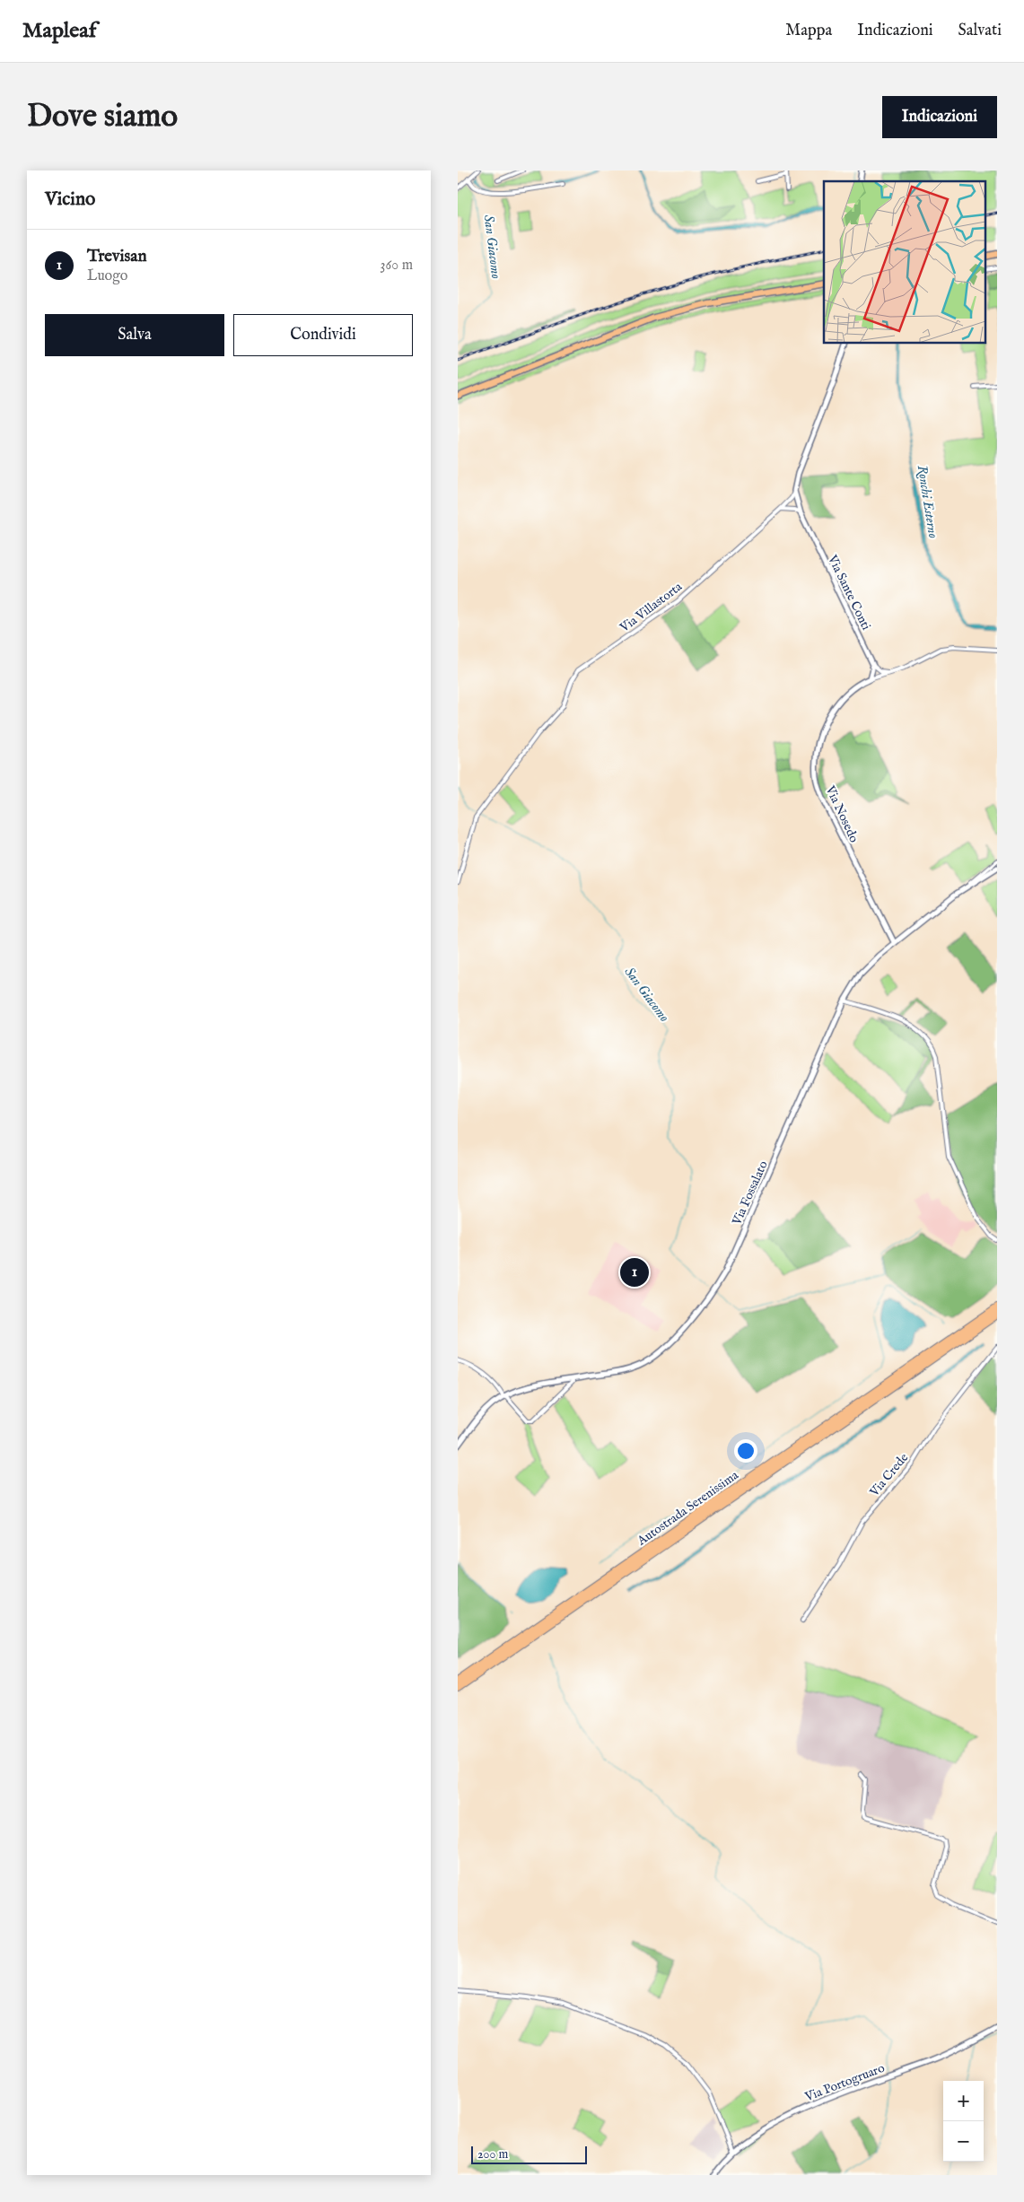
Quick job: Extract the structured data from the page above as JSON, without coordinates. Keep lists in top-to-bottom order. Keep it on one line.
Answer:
{"streets":{"highway":["Autostrada Serenissima"],"street":["Via Sante Conti","Via Villastorta","Via Nosedo","Via Fossalato","Via Crede","Via Portogruaro"]},"crossings":[["Via Sante Conti","Via Villastorta"],["Via Nosedo","Via Fossalato"]],"water":["San Giacomo","Ronchi Esterno"],"scale_bar":"200 m","page":{"header":"Mapleaf","nav":["Mappa","Indicazioni","Salvati"],"buttons":["Indicazioni",["Salva","Condividi"]],"title":"Dove siamo","heading":"Vicino","list":[{"mark":"1","name":"Trevisan","note":"Luogo","value":"360 m"}],"pins":"1","map_buttons":["+","−"],"scale":"200 m"}}
